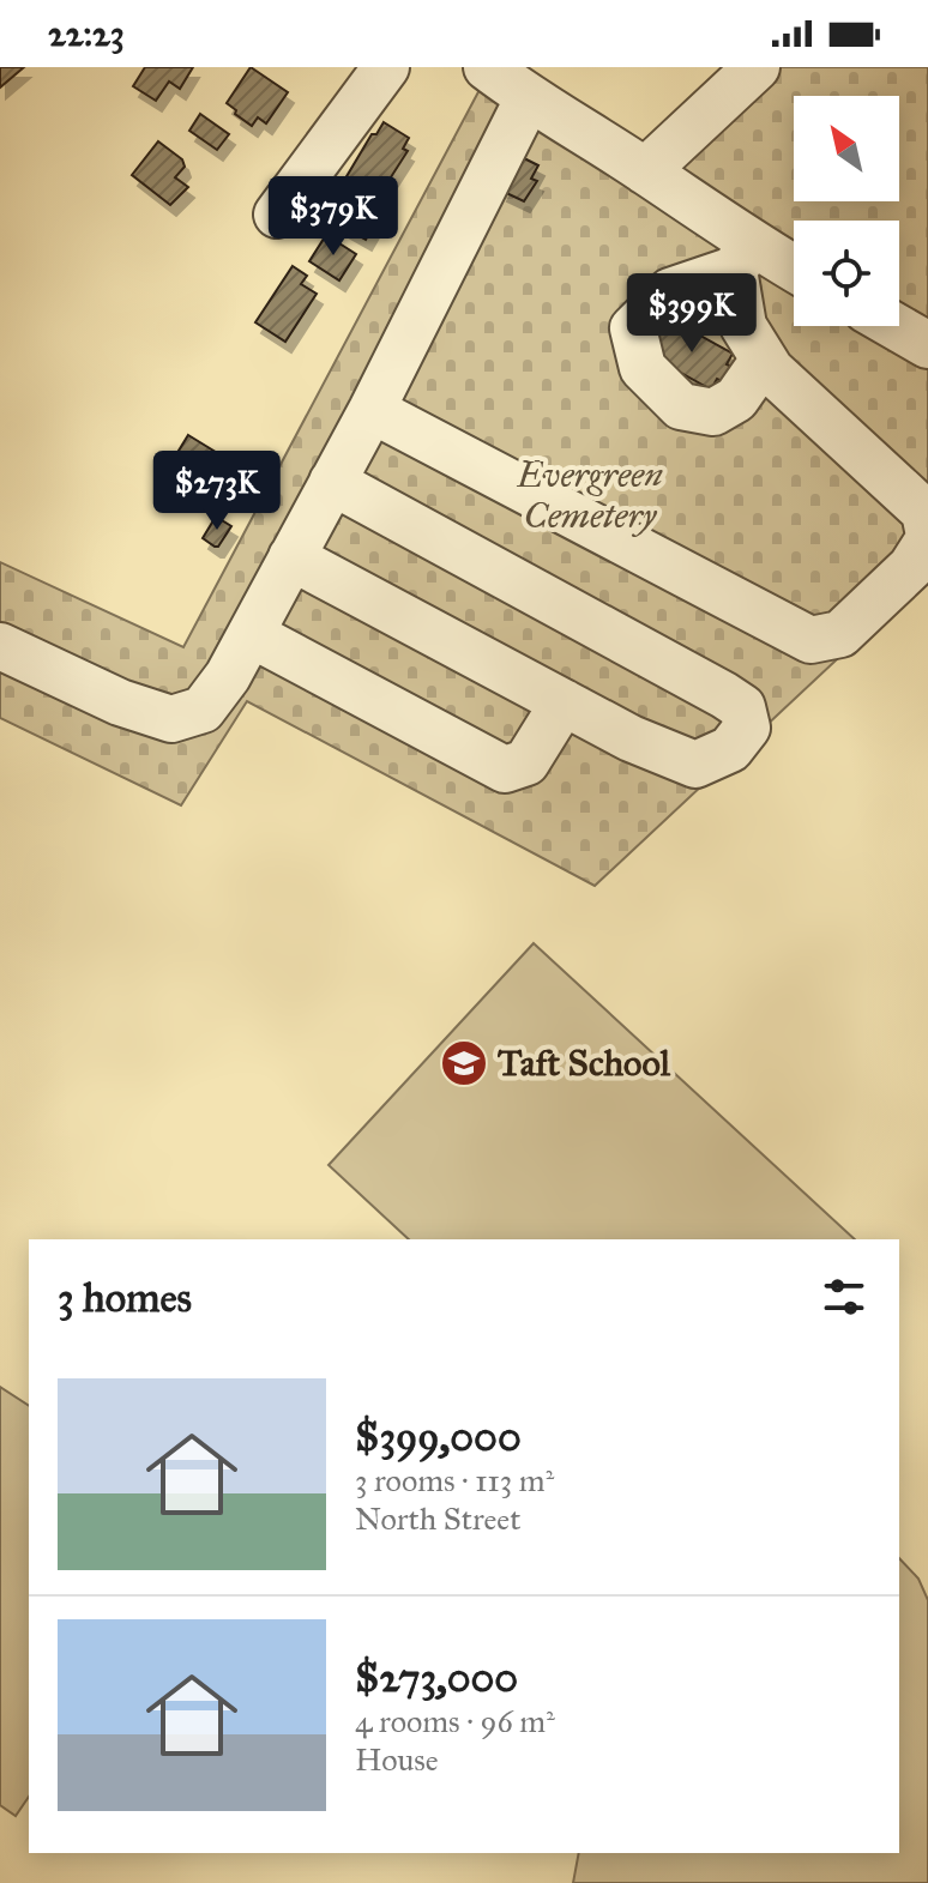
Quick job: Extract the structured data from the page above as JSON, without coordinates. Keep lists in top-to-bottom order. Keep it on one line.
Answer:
{"parks":["Evergreen Cemetery"],"places":{"school or university":["Taft School"]},"north":"top left","page":{"status":"22:23","price":["$379K","$399K","$273K"],"heading":"3 homes","list":[{"name":"$399,000","note":"3 rooms · 113 m² · North Street"},{"name":"$273,000","note":"4 rooms · 96 m² · House"}]}}
